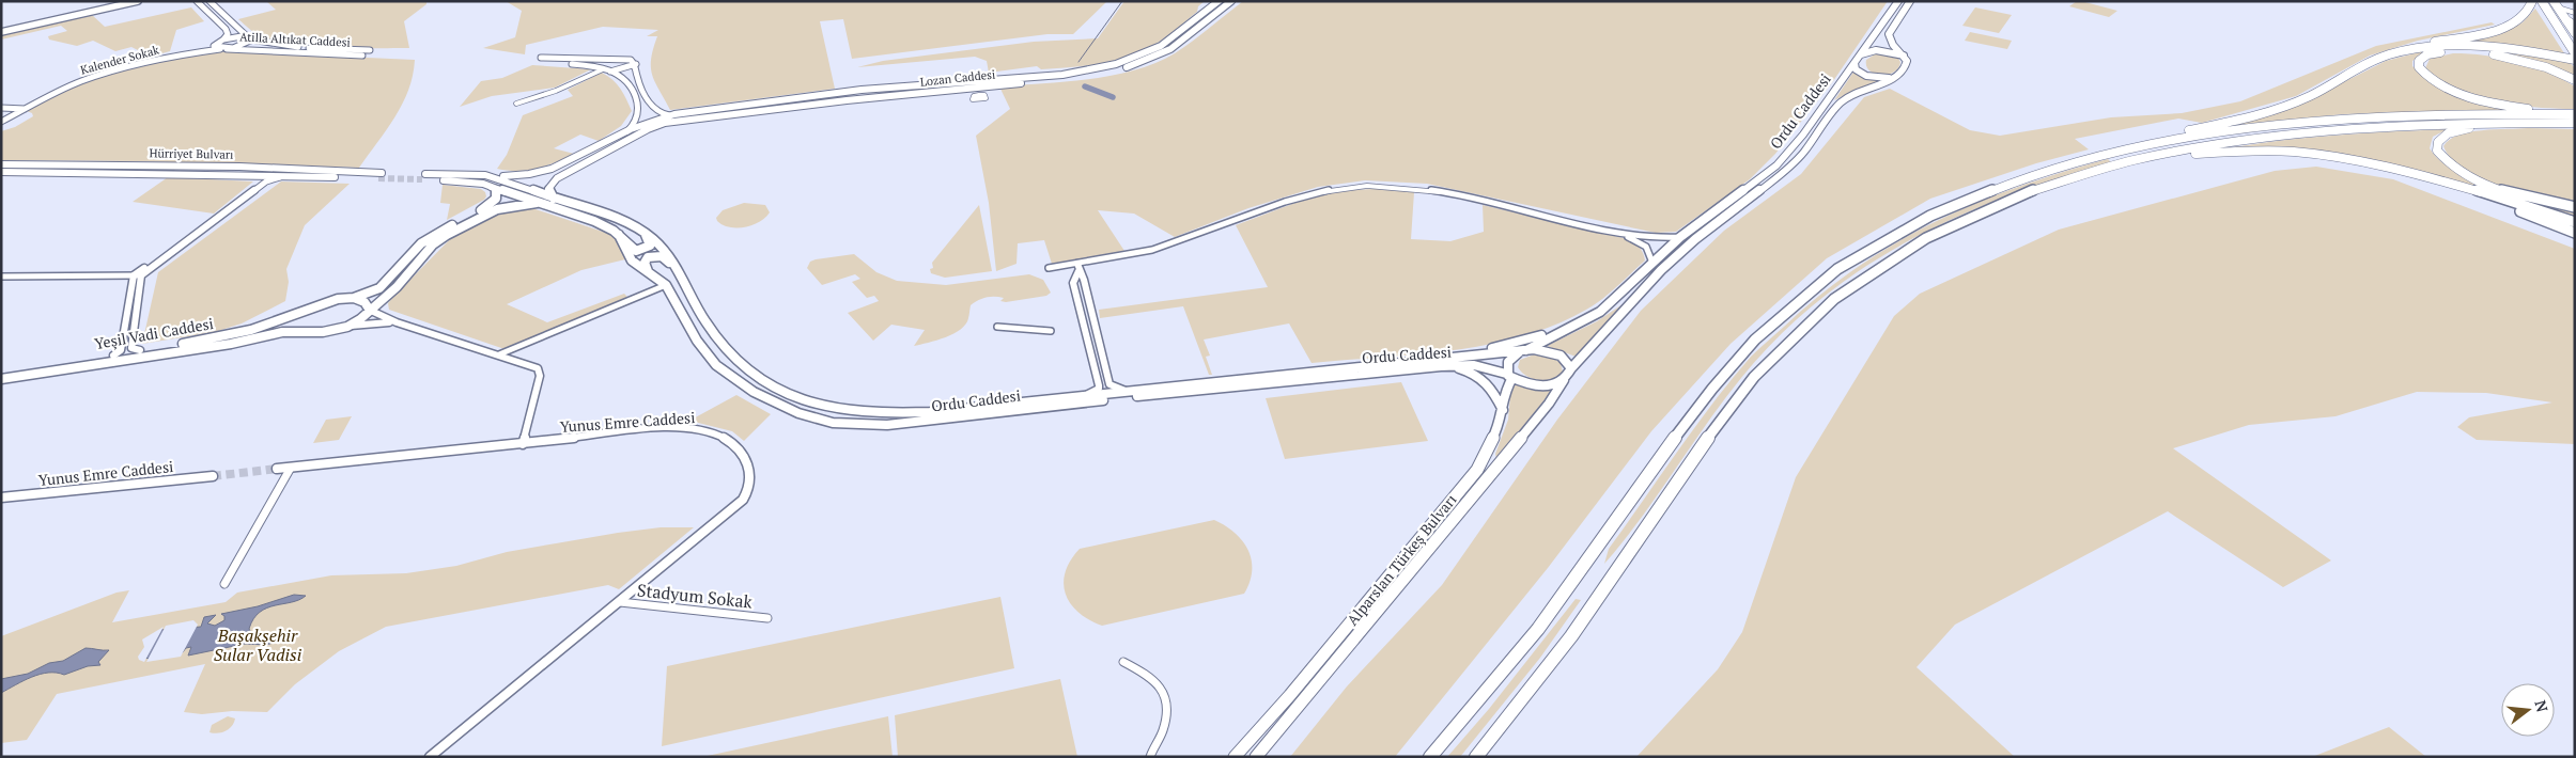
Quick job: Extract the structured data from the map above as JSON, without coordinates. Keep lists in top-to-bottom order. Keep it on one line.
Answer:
{"streets":{"main road":["Lozan Caddesi","Ordu Caddesi","Hürriyet Bulvarı","Yeşil Vadi Caddesi","Alparslan Türkeş Bulvarı"],"street":["Atilla Altıkat Caddesi","Kalender Sokak","Yunus Emre Caddesi","Stadyum Sokak"]},"crossings":[["Atilla Altıkat Caddesi","Kalender Sokak"],["Ordu Caddesi","Alparslan Türkeş Bulvarı"],["Yunus Emre Caddesi","Stadyum Sokak"]],"parks":["Başakşehir Sular Vadisi"],"north":"right"}
